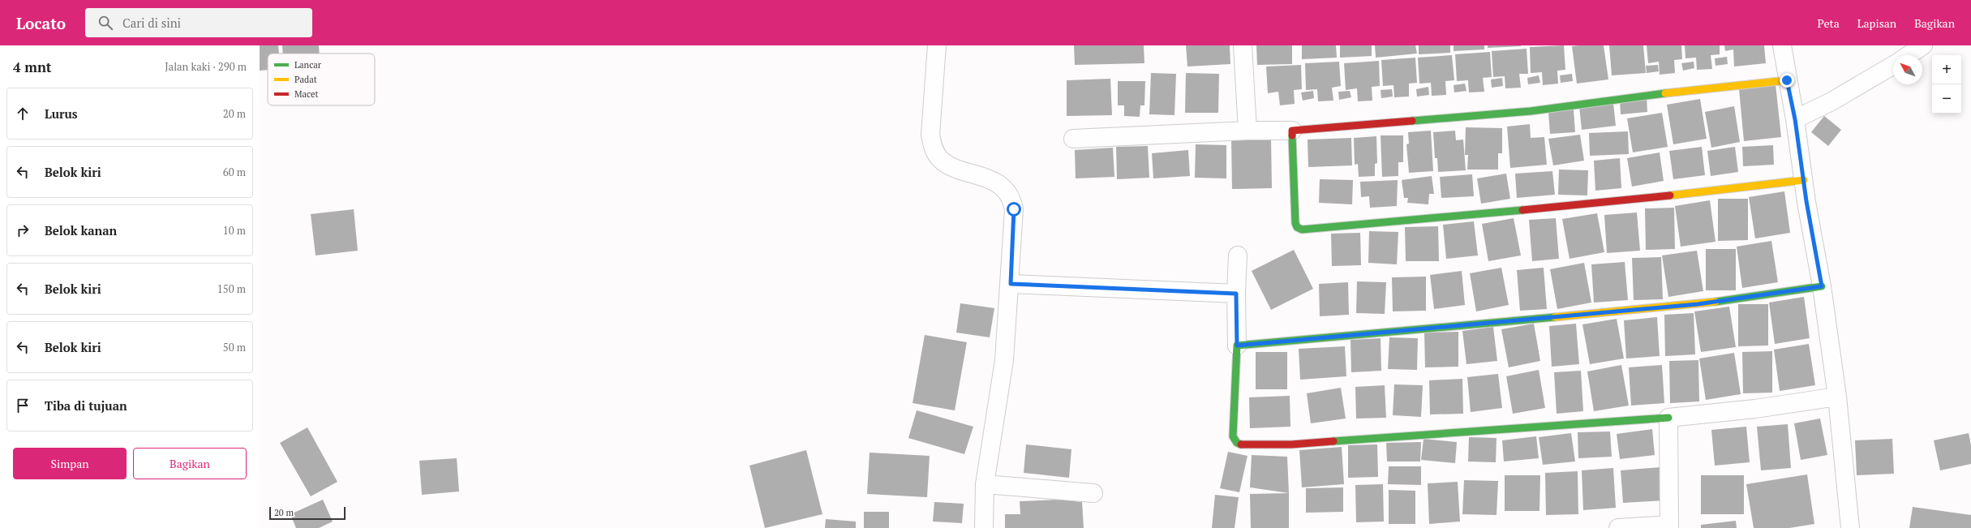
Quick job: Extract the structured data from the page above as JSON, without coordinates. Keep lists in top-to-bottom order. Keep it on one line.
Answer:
{"legend":["Lancar","Padat","Macet"],"scale_bar":"20 m","north":"top left","page":{"header":"Locato","search":"Cari di sini","nav":["Peta","Lapisan","Bagikan"],"heading":["4 mnt","Jalan kaki · 290 m"],"map_buttons":["+","−"],"list":[["Lurus","20 m"],["Belok kiri","60 m"],["Belok kanan","10 m"],["Belok kiri","150 m"],["Belok kiri","50 m"],"Tiba di tujuan"],"buttons":["Simpan","Bagikan"],"scale":"20 m"}}
